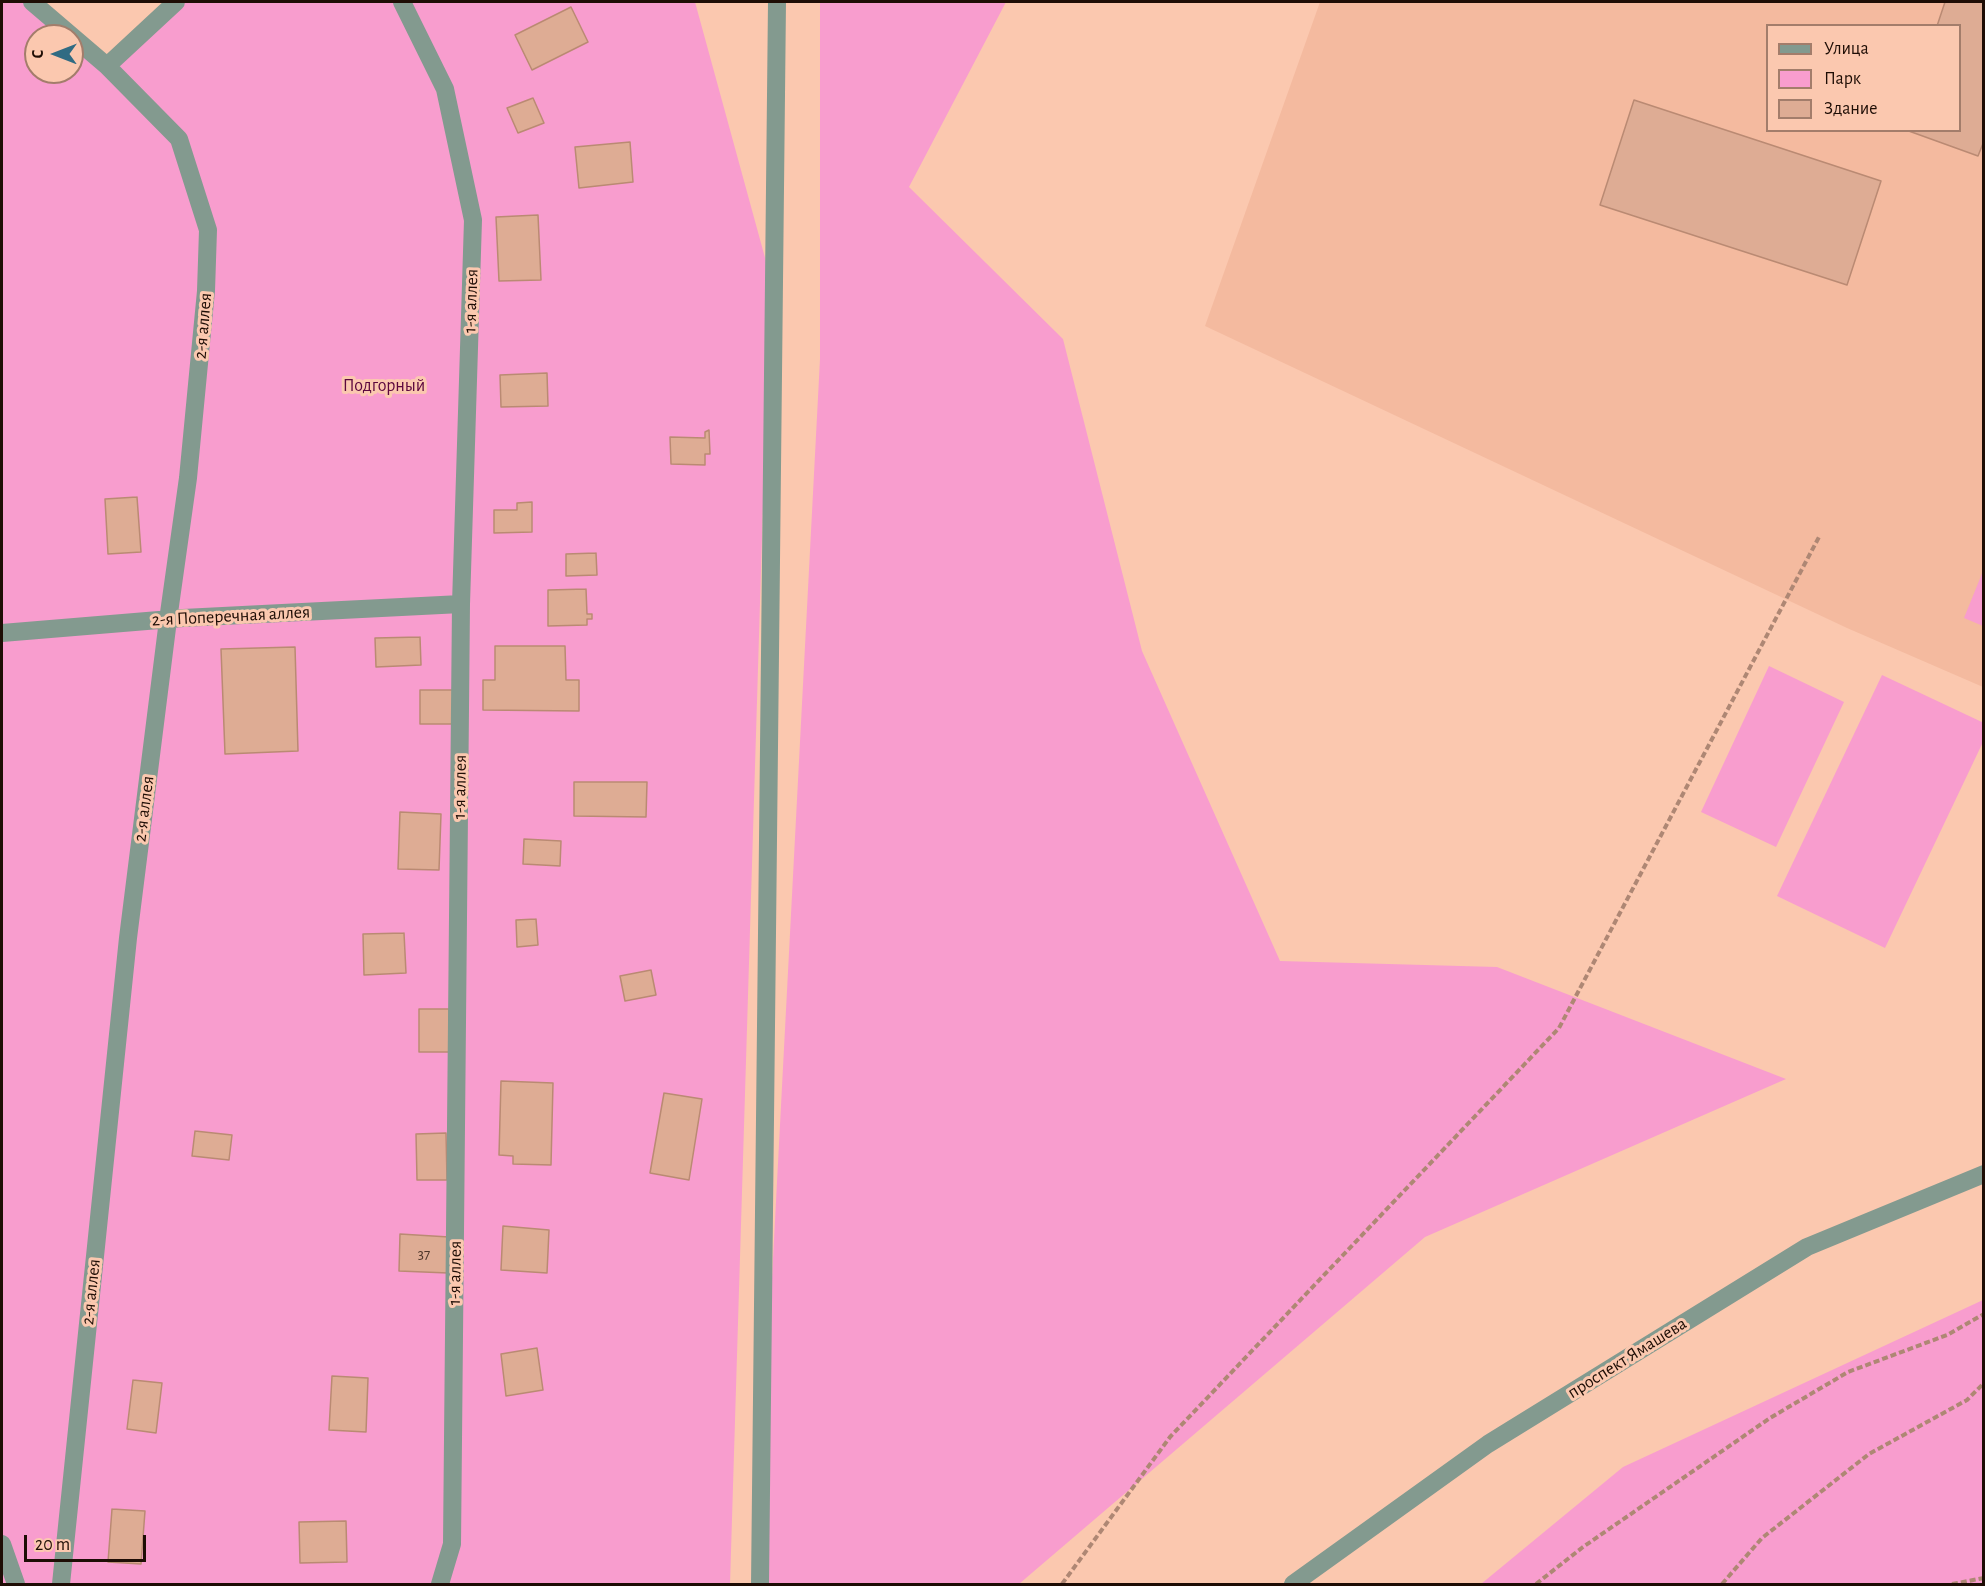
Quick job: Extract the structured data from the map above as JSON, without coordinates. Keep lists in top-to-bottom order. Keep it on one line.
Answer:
{"streets":{"lane":["1-я аллея","2-я аллея","2-я Поперечная аллея","проспект Ямашева"]},"crossings":[["1-я аллея","2-я Поперечная аллея"],["2-я аллея","2-я Поперечная аллея"]],"parks":["Подгорный"],"house_numbers":["37"],"legend":["Улица","Парк","Здание"],"scale_bar":"20 m","north":"left"}
